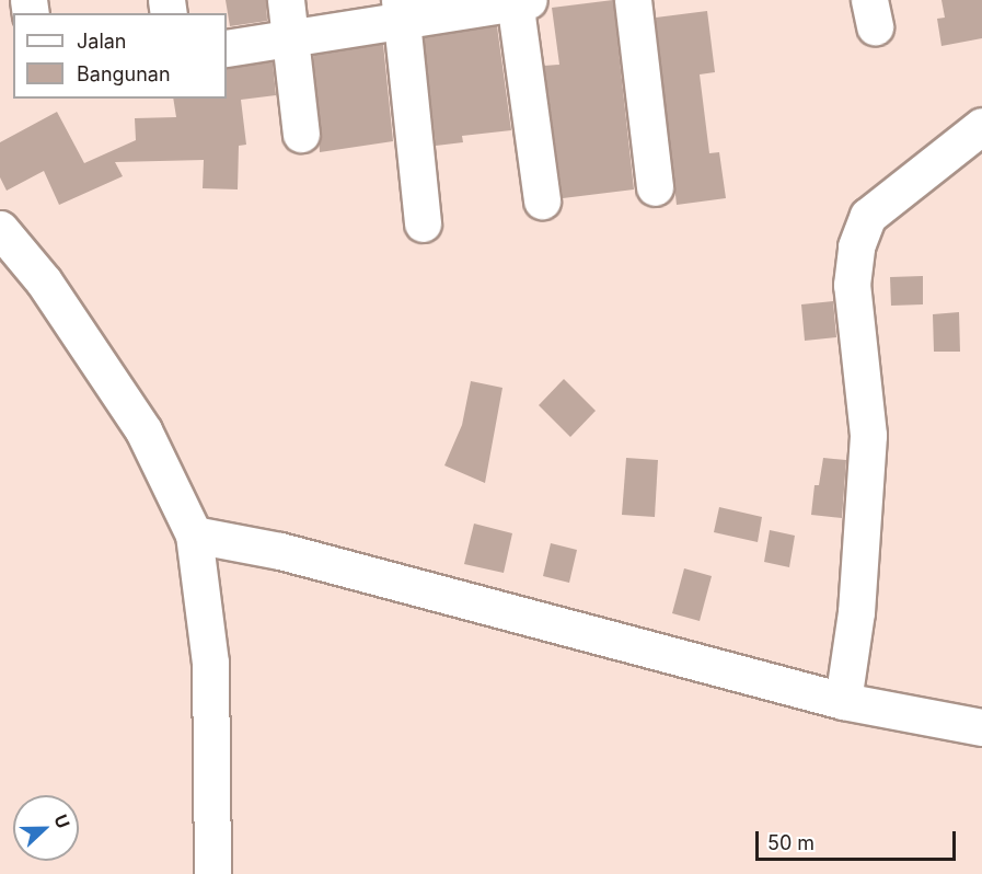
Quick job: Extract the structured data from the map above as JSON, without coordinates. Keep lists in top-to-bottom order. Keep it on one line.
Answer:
{"legend":["Jalan","Bangunan"],"scale_bar":"50 m","north":"right"}
